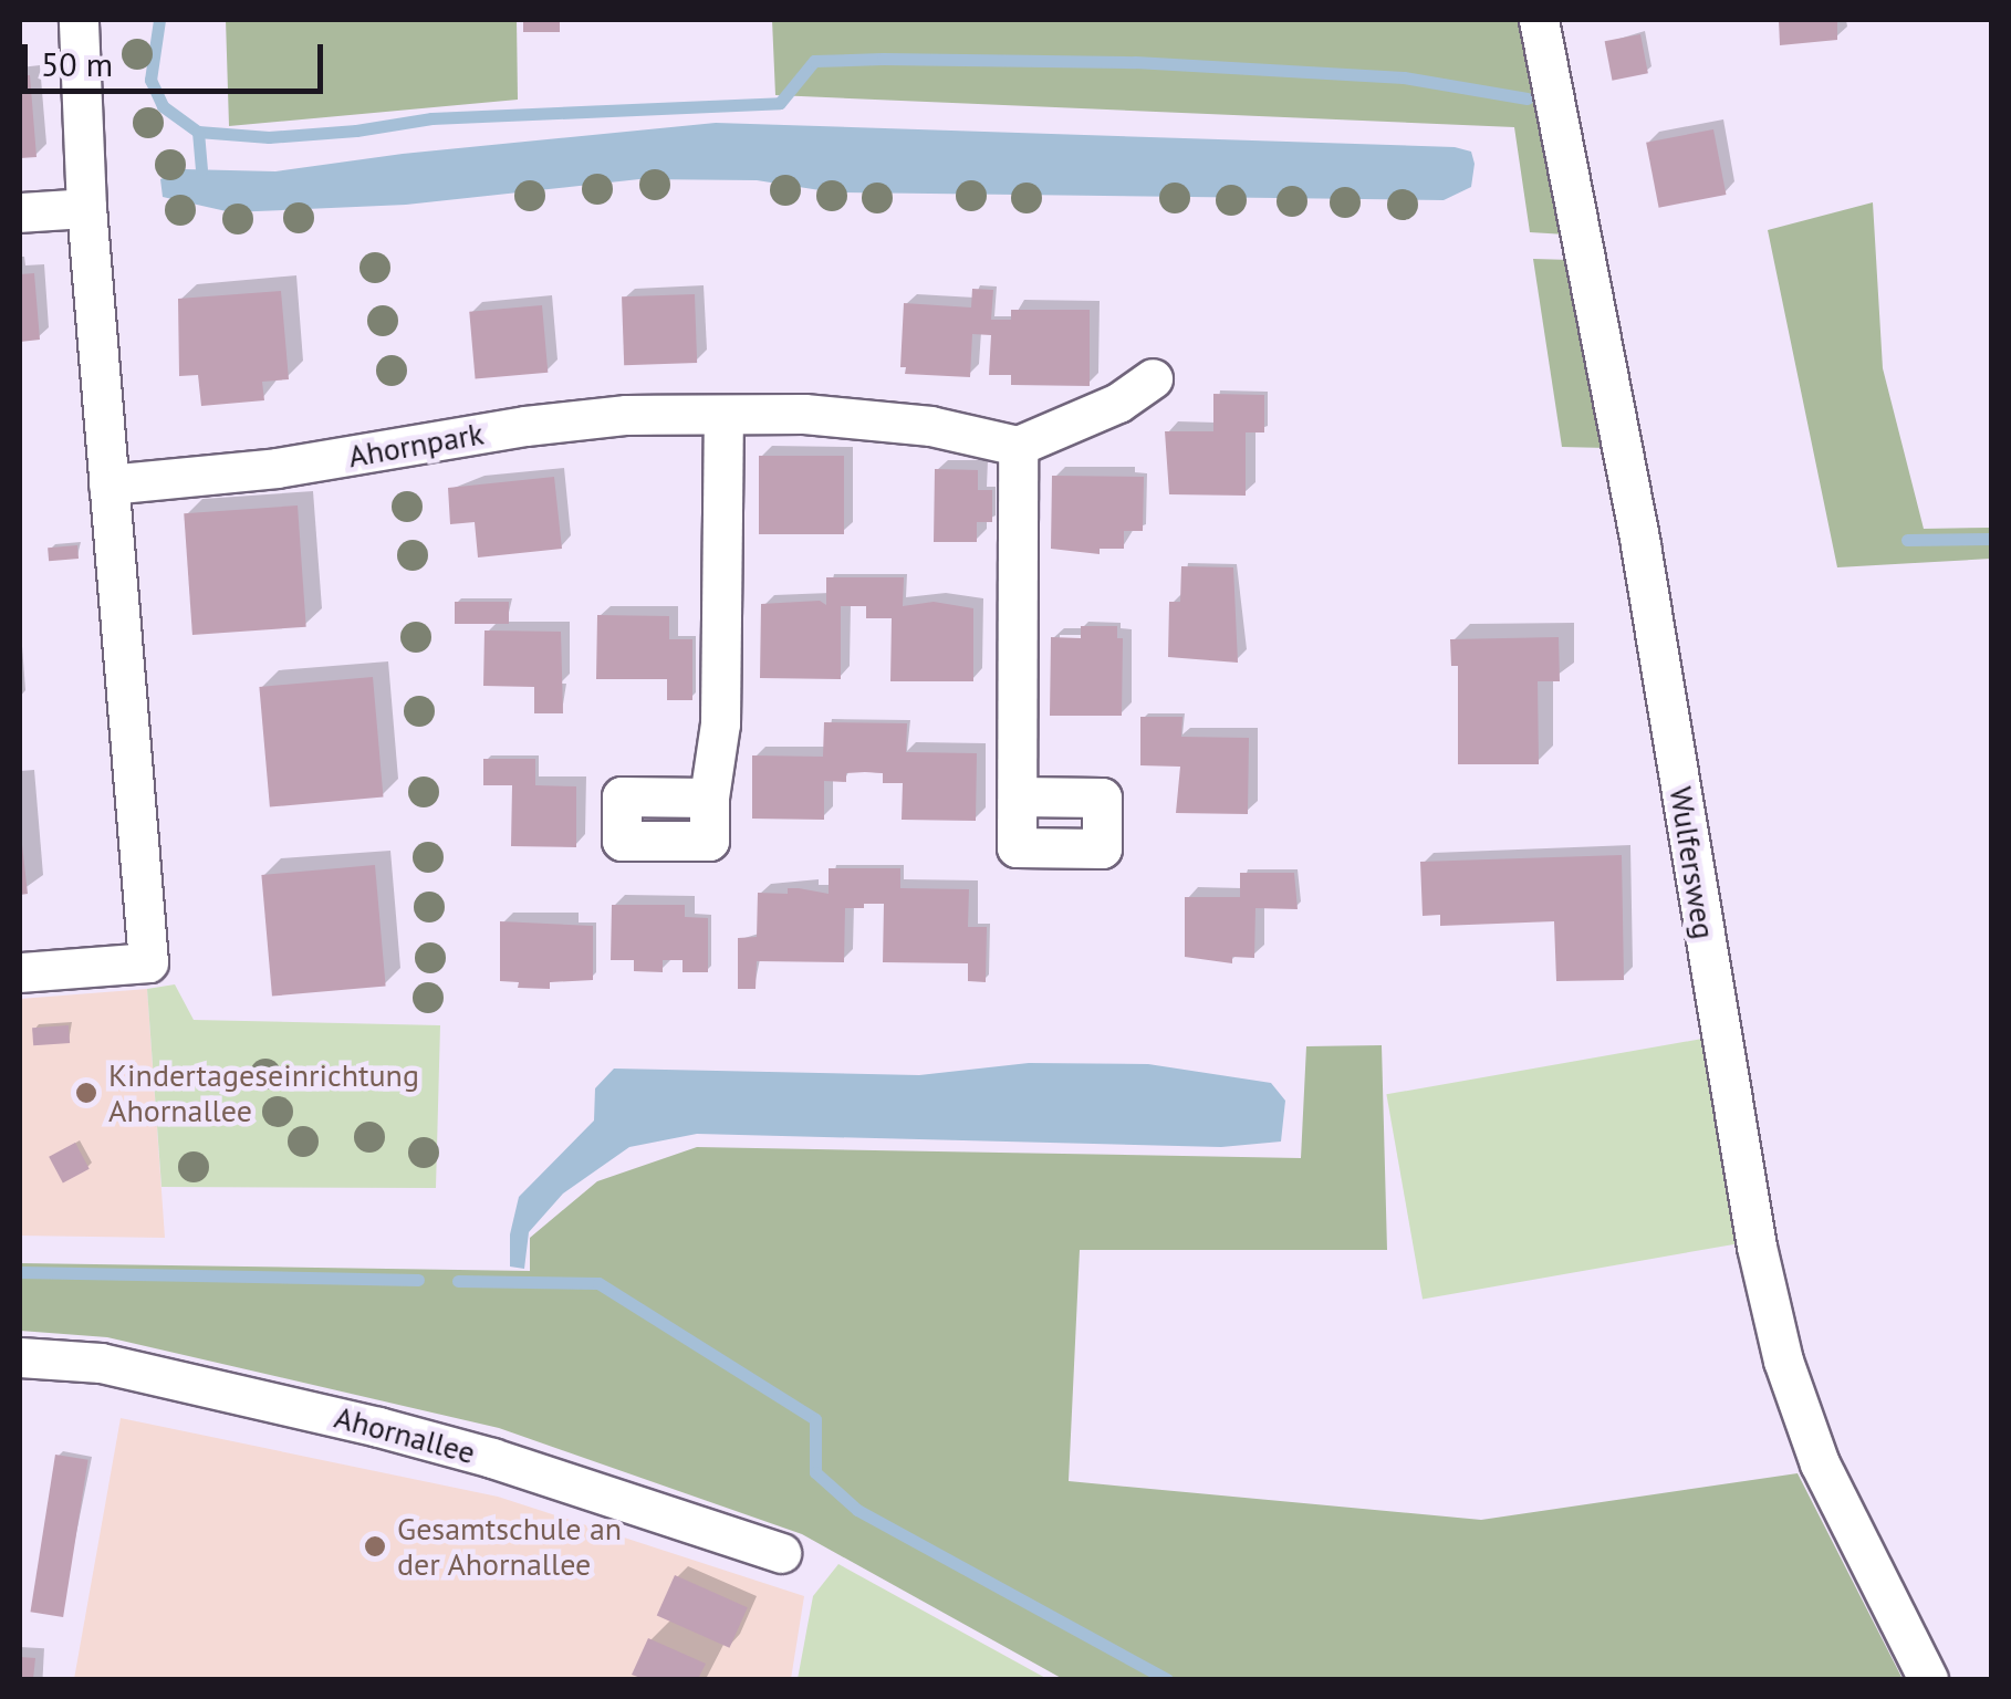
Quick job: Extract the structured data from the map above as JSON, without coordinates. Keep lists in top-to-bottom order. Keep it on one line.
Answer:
{"streets":{"street":["Ahornpark","Wulfersweg","Ahornallee"]},"places":["Kindertageseinrichtung Ahornallee","Gesamtschule an der Ahornallee"],"scale_bar":"50 m"}
